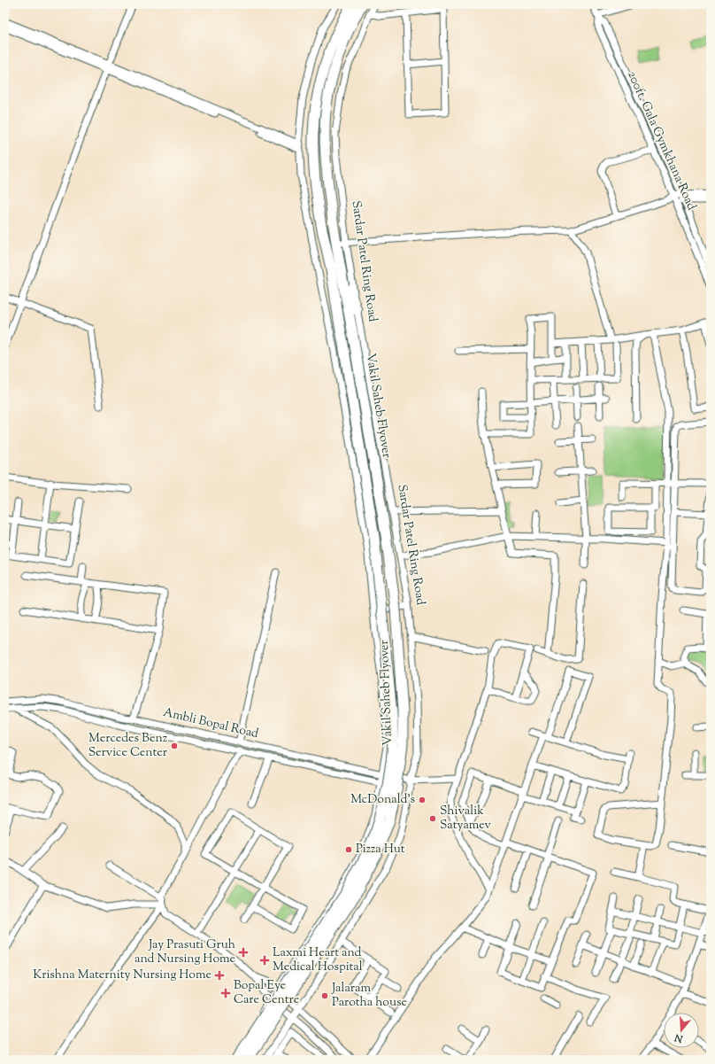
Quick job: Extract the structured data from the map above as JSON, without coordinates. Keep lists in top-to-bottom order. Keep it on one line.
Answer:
{"streets":{"highway":["Sardar Patel Ring Road","Vakil Saheb Flyover"],"street":["200ft. Gala Gymkhana Road","Ambli Bopal Road"]},"crossings":[["Sardar Patel Ring Road","Vakil Saheb Flyover"],["Sardar Patel Ring Road","Ambli Bopal Road"]],"places":{"other":["Mercedes Benz Service Center","McDonald's","Shivalik Satyamev","Pizza Hut","Jalaram Parotha house"],"health":["Jay Prasuti Gruh and Nursing Home","Laxmi Heart and Medical Hospital","Krishna Maternity Nursing Home","Bopal Eye Care Centre"]},"north":"bottom"}
